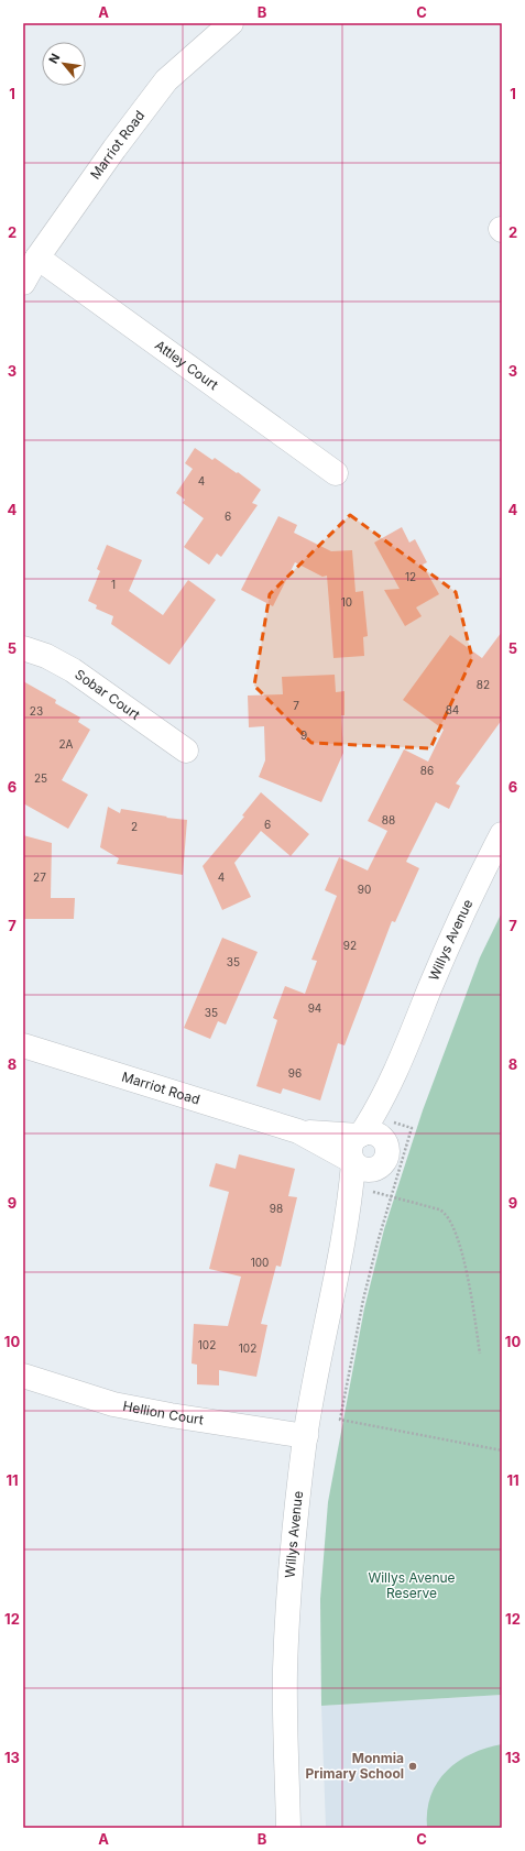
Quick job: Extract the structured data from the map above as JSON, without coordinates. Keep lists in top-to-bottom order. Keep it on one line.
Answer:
{"streets":{"street":["Marriot Road","Attley Court","Sobar Court","Willys Avenue","Hellion Court"]},"crossings":[["Marriot Road","Attley Court"],["Marriot Road","Willys Avenue"],["Willys Avenue","Hellion Court"]],"parks":["Willys Avenue Reserve"],"places":["Monmia Primary School"],"house_numbers":["4","6","12","1","10","82","7","84","23","9","2A","86","25","88","6","2","27","4","90","92","35","94","35","96","98","100","102","102"],"north":"top left","grid":{"columns":["A","B","C"],"rows":["1","2","3","4","5","6","7","8","9","10","11","12","13"]}}
